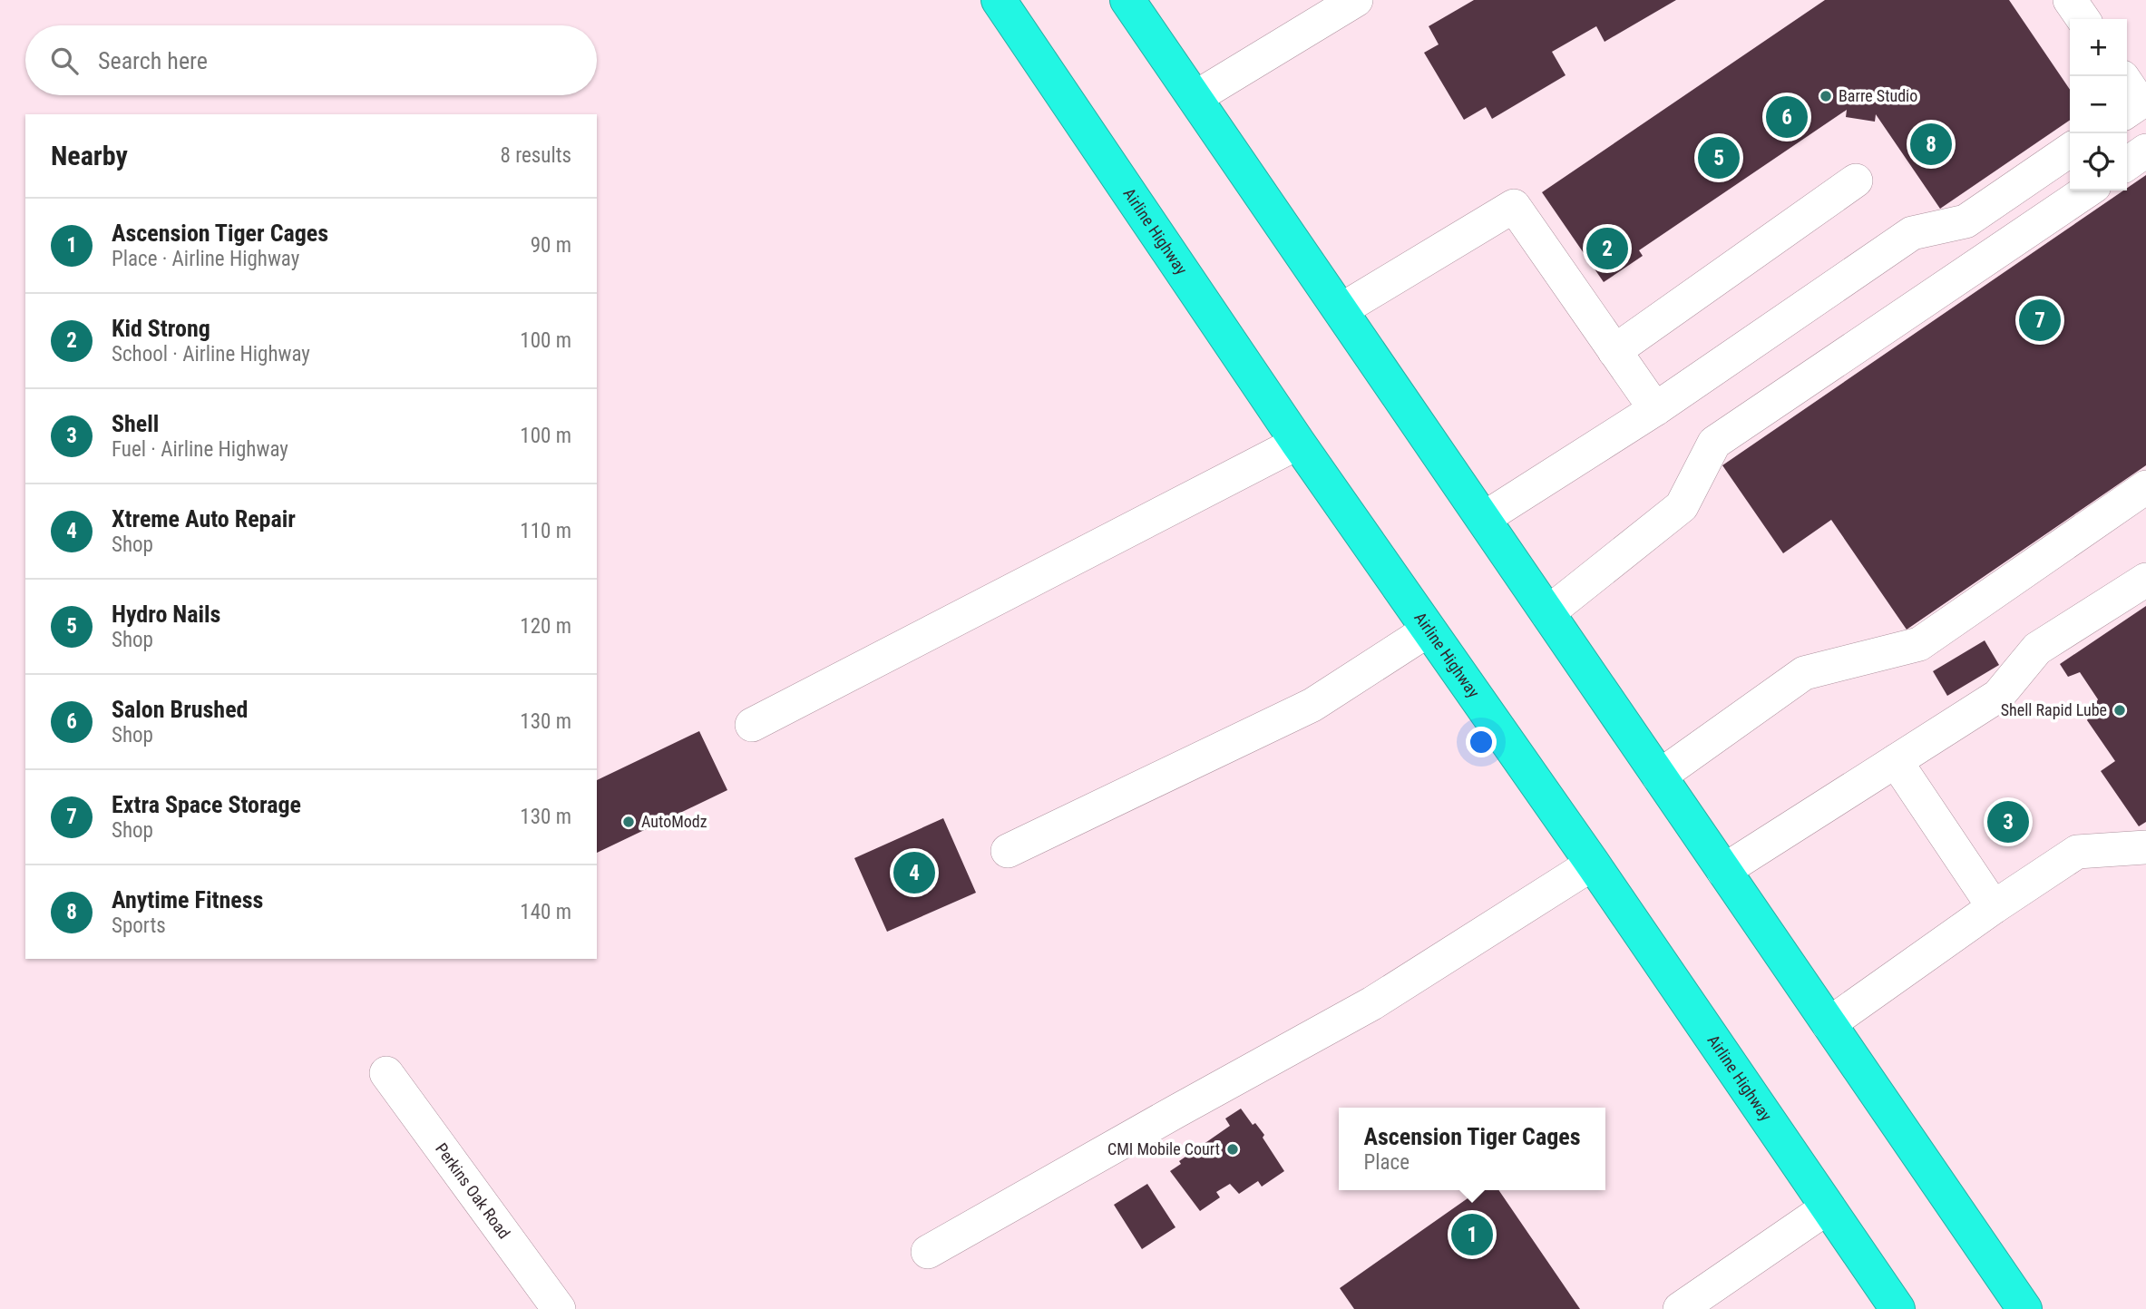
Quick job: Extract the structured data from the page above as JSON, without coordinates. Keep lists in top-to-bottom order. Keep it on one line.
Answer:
{"streets":{"highway":["Airline Highway"],"street":["Perkins Oak Road"]},"places":["Barre Studio","Shell Rapid Lube","AutoModz","CMI Mobile Court"],"page":{"map_buttons":["+","−"],"search":"Search here","pins":["6","8","5","2","7","3","4","1"],"heading":["Nearby","8 results"],"list":[{"mark":"1","name":"Ascension Tiger Cages","note":"Place · Airline Highway","value":"90 m"},{"mark":"2","name":"Kid Strong","note":"School · Airline Highway","value":"100 m"},{"mark":"3","name":"Shell","note":"Fuel · Airline Highway","value":"100 m"},{"mark":"4","name":"Xtreme Auto Repair","note":"Shop","value":"110 m"},{"mark":"5","name":"Hydro Nails","note":"Shop","value":"120 m"},{"mark":"6","name":"Salon Brushed","note":"Shop","value":"130 m"},{"mark":"7","name":"Extra Space Storage","note":"Shop","value":"130 m"},{"mark":"8","name":"Anytime Fitness","note":"Sports","value":"140 m"}],"popup":["Ascension Tiger Cages","Place"]}}
